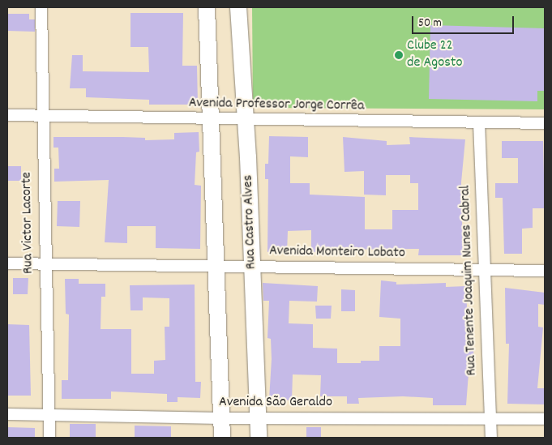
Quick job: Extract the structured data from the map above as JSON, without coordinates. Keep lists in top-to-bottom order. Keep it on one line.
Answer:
{"streets":{"main road":["Rua Castro Alves"],"street":["Avenida Professor Jorge Corrêa","Rua Victor Lacorte","Avenida Monteiro Lobato","Rua Tenente Joaquim Nunes Cabral","Avenida São Geraldo"]},"crossings":[["Avenida Professor Jorge Corrêa","Rua Castro Alves"],["Avenida Professor Jorge Corrêa","Rua Victor Lacorte"],["Avenida Professor Jorge Corrêa","Rua Tenente Joaquim Nunes Cabral"],["Rua Castro Alves","Avenida Monteiro Lobato"],["Rua Castro Alves","Avenida São Geraldo"],["Rua Victor Lacorte","Avenida Monteiro Lobato"],["Rua Victor Lacorte","Avenida São Geraldo"],["Avenida Monteiro Lobato","Rua Tenente Joaquim Nunes Cabral"],["Rua Tenente Joaquim Nunes Cabral","Avenida São Geraldo"]],"places":["Clube 22 de Agosto"],"scale_bar":"50 m"}
